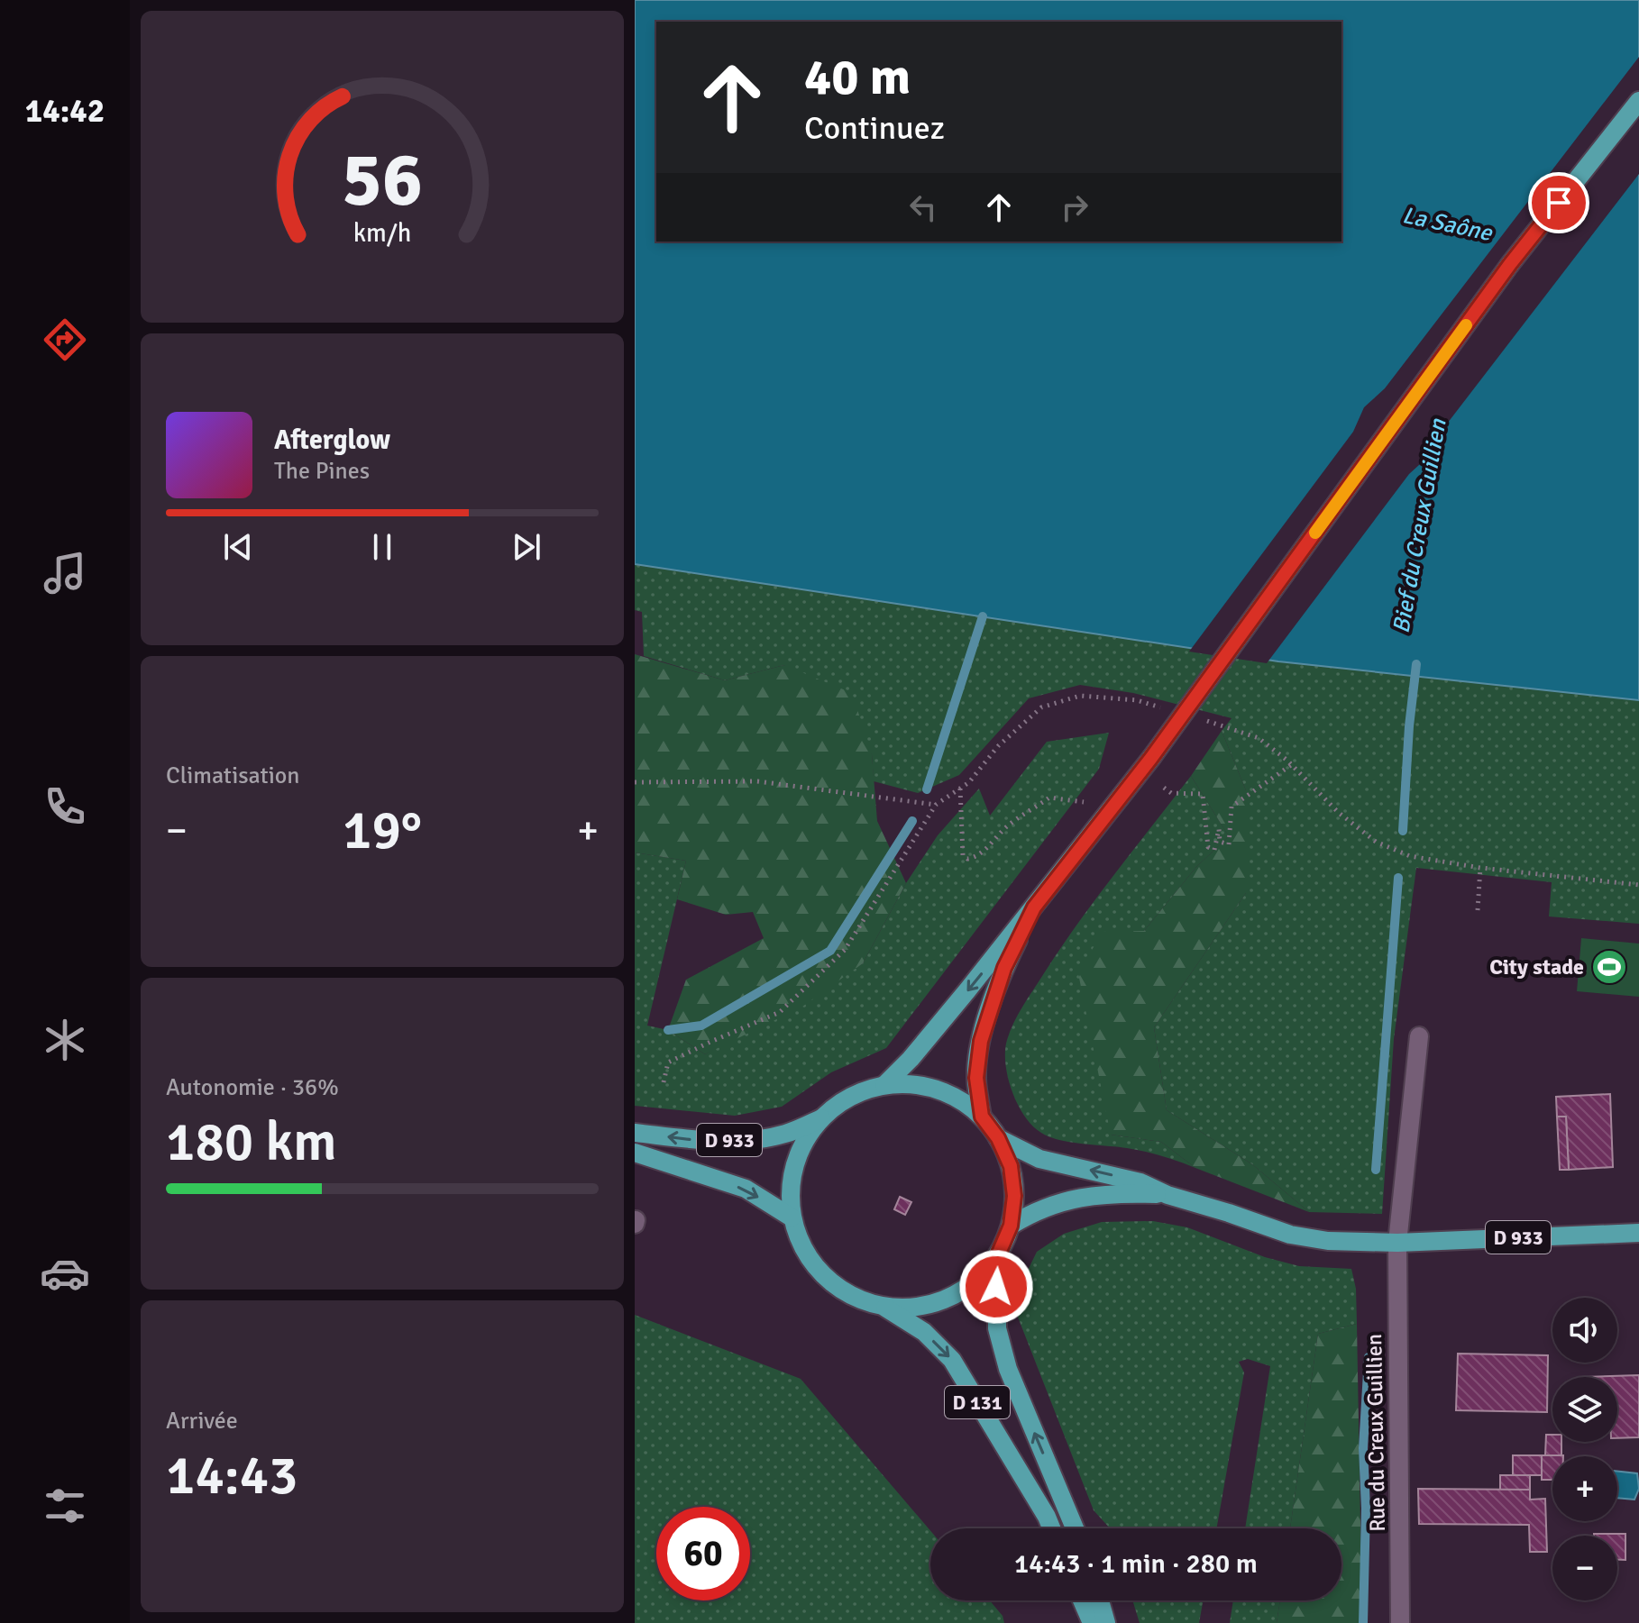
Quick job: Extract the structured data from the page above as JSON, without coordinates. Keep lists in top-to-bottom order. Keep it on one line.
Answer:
{"streets":{"main road":["D 933","D 131"],"street":["Rue du Creux Guillien"]},"crossings":[["D 933","D 131"],["D 933","Rue du Creux Guillien"]],"water":["La Saône","Bief du Creux Guillien"],"places":{"sports":["City stade"]},"page":{"tabs":"14:42","turn":["40 m","Continuez"],"song":["Afterglow","The Pines"],"tile":["Climatisation",["Autonomie · 36%","180 km"],["Arrivée","14:43"]],"heat":["−","19°","+"],"map_buttons":["+","−"],"limit":"60","trip":"14:43 · 1 min · 280 m","gauge":["56","km/h"]}}
